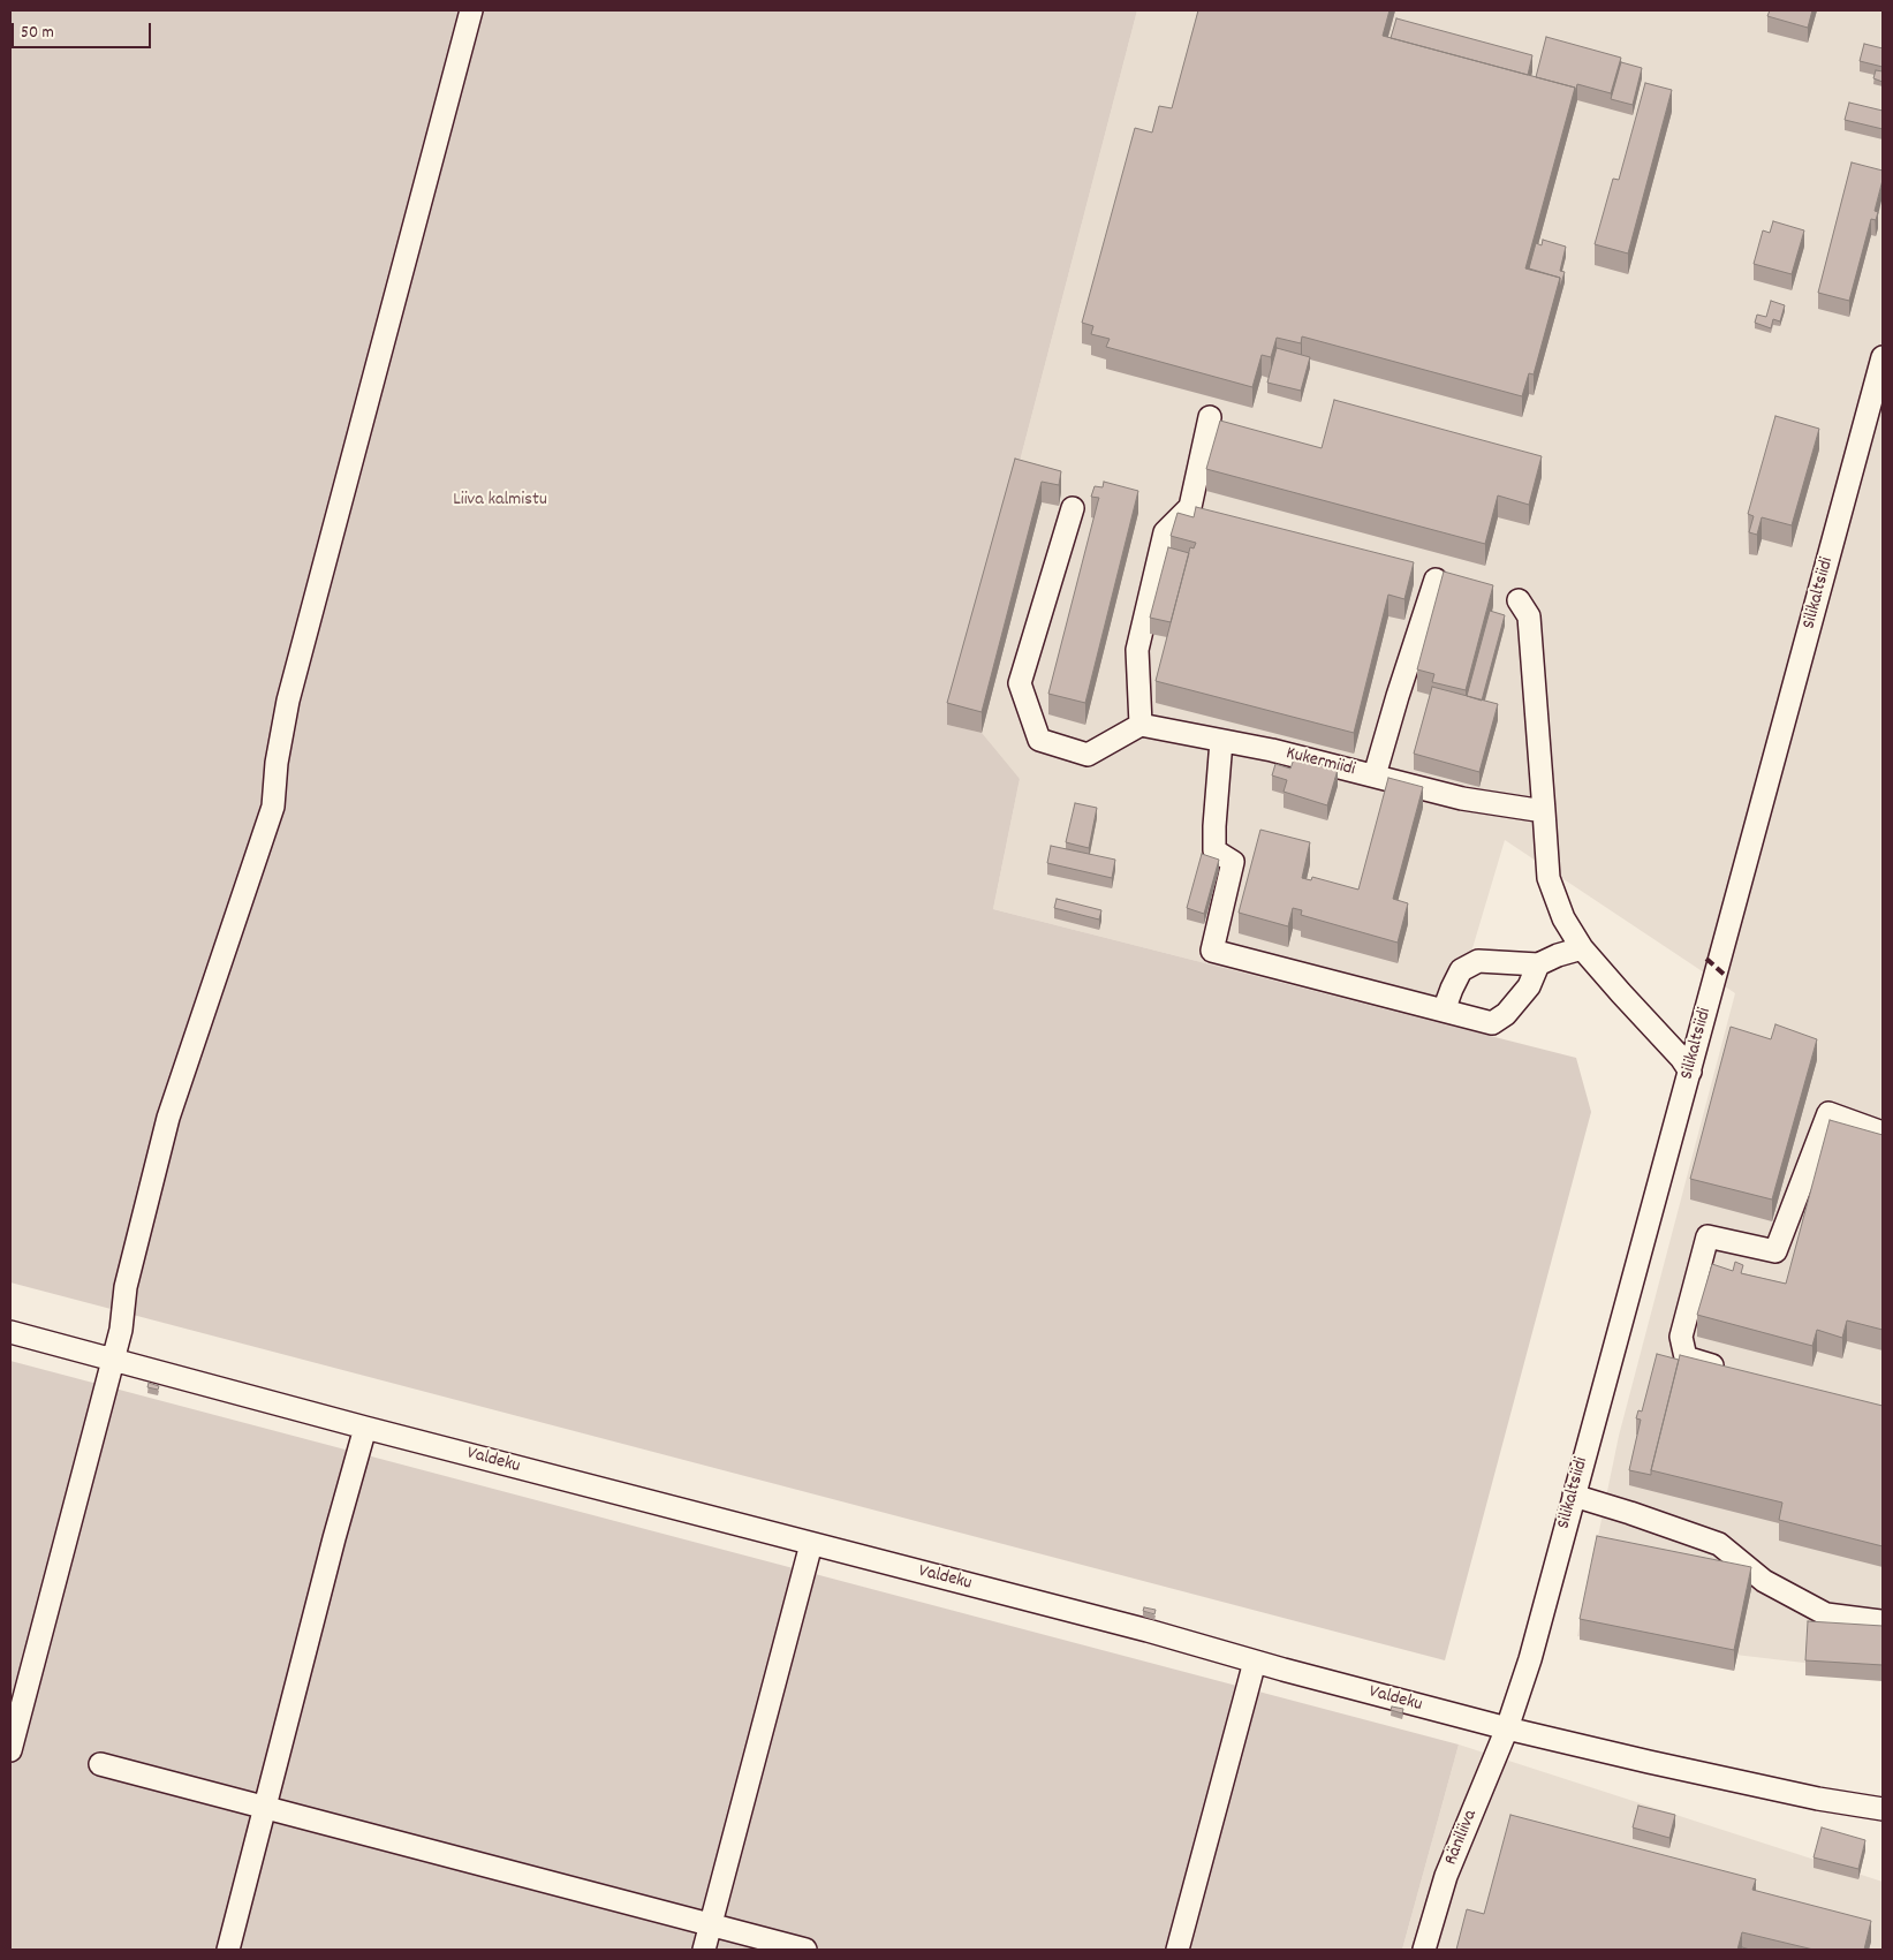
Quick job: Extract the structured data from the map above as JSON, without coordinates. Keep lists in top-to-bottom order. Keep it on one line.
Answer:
{"streets":{"street":["Silikaltsiidi","Kukermiidi","Valdeku","Räniliiva"]},"crossings":[["Silikaltsiidi","Valdeku"],["Silikaltsiidi","Räniliiva"],["Valdeku","Räniliiva"]],"parks":["Liiva kalmistu"],"scale_bar":"50 m"}
